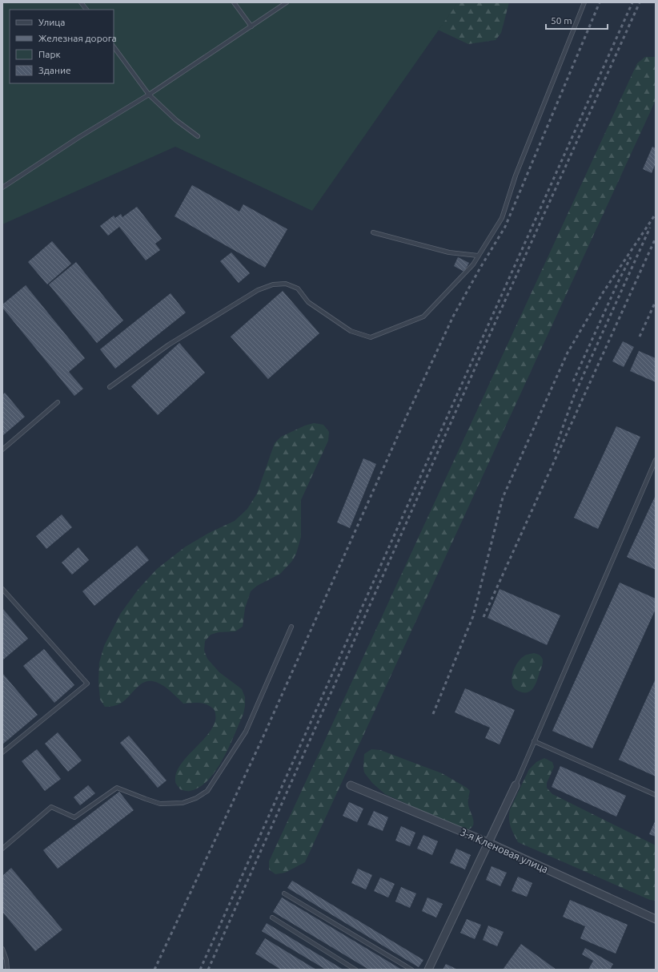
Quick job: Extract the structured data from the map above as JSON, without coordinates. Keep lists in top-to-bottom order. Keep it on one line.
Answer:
{"streets":{"street":["3-я Кленовая улица"]},"legend":["Улица","Железная дорога","Парк","Здание"],"scale_bar":"50 m"}
